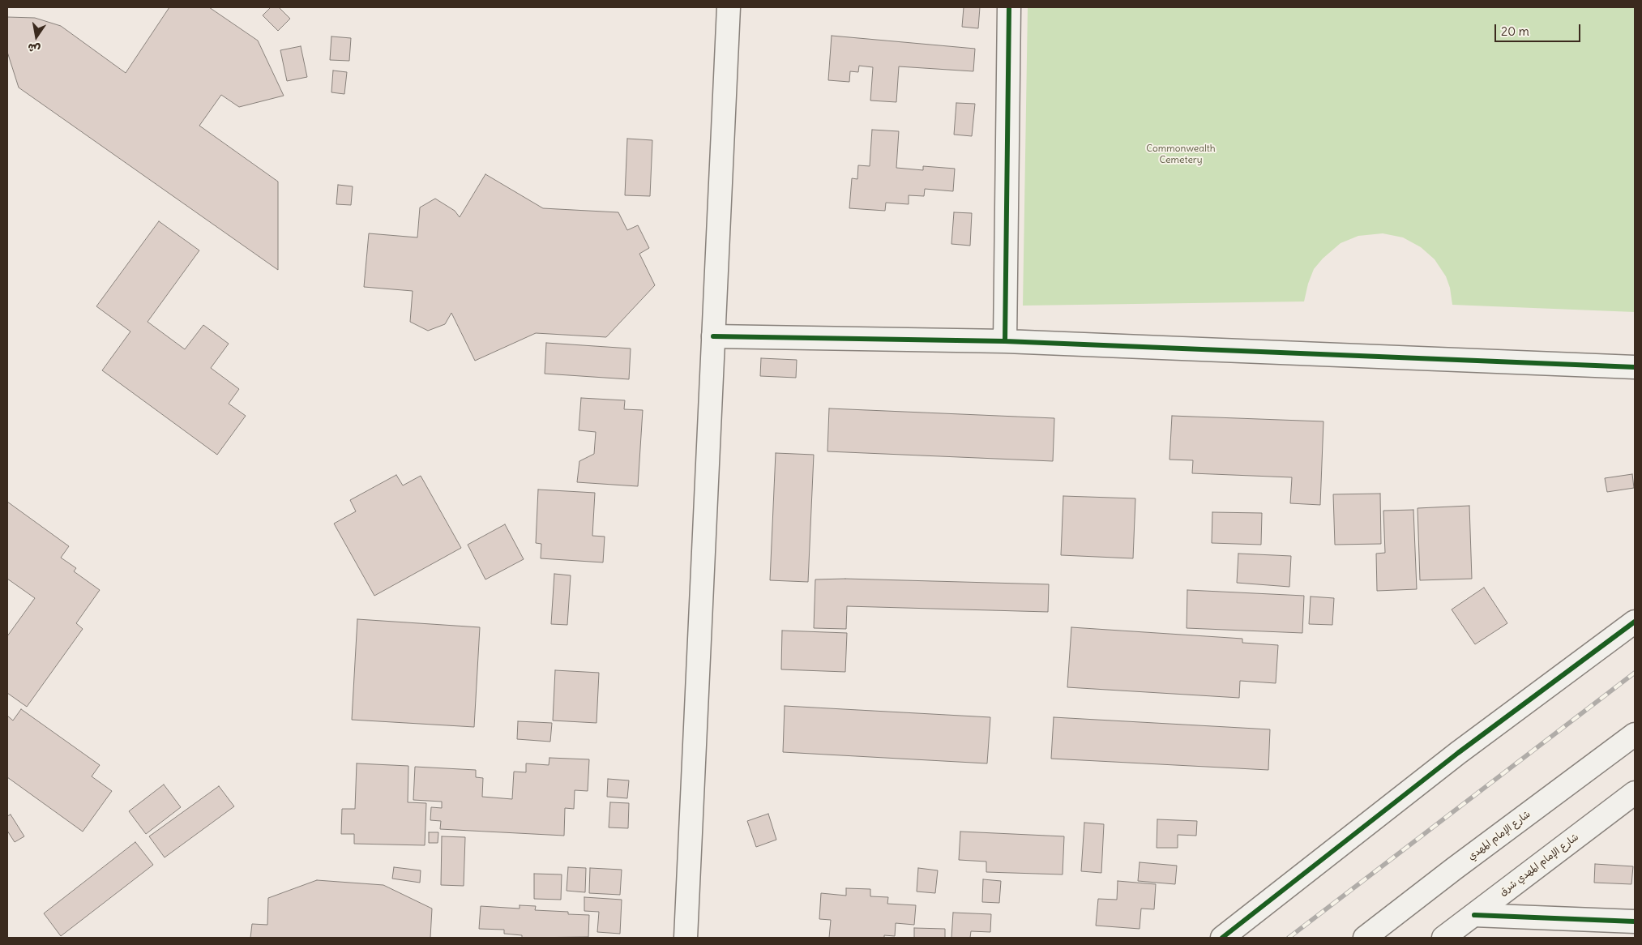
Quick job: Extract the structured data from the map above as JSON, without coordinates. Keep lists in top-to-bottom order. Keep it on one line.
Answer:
{"streets":{"street":["شارع الإمام المهدي","شارع الإمام المهدي شرق"]},"parks":["Commonwealth Cemetery"],"scale_bar":"20 m","north":"bottom"}
